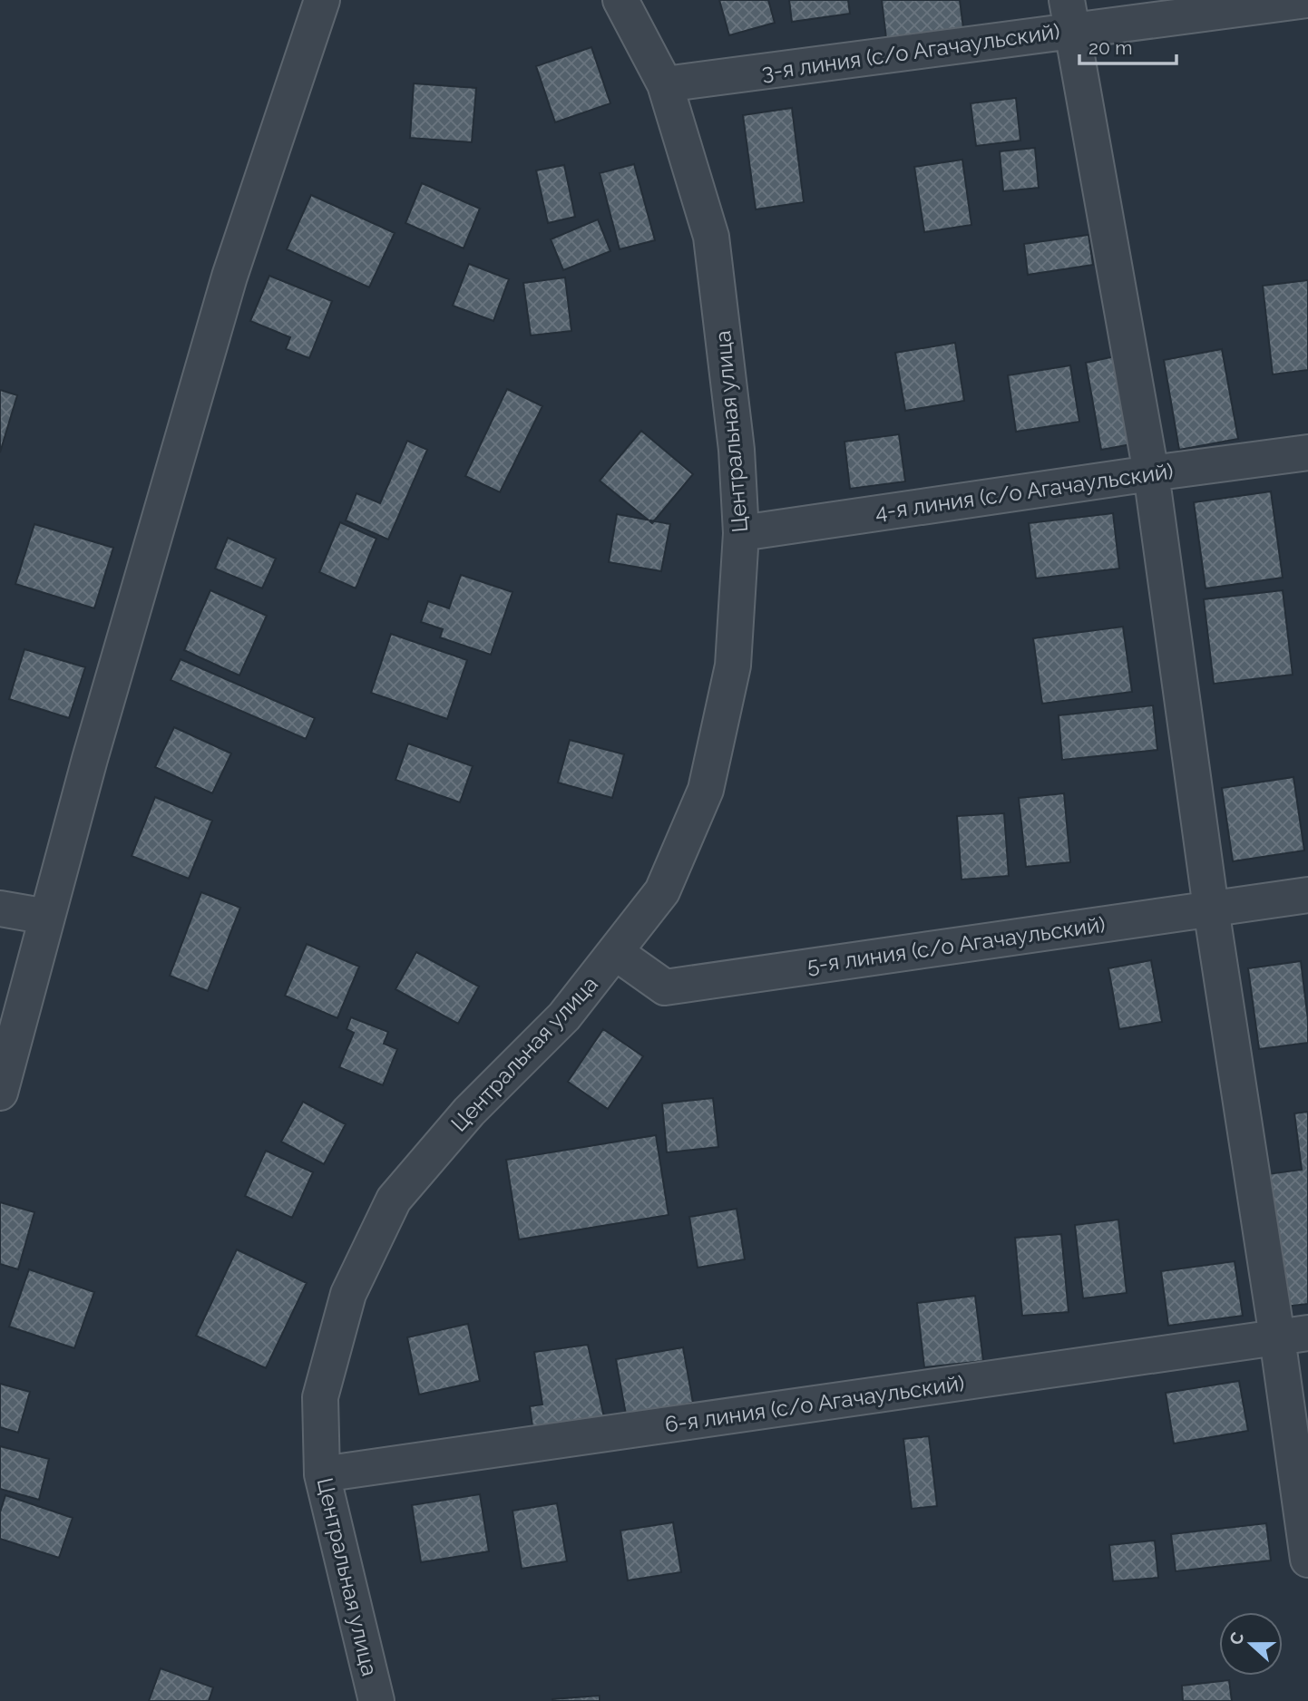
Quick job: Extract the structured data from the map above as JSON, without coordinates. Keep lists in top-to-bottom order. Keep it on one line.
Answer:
{"streets":{"street":["3-я линия (с/о Агачаульский)","Центральная улица","4-я линия (с/о Агачаульский)","5-я линия (с/о Агачаульский)","6-я линия (с/о Агачаульский)"]},"crossings":[["3-я линия (с/о Агачаульский)","Центральная улица"],["Центральная улица","4-я линия (с/о Агачаульский)"],["Центральная улица","5-я линия (с/о Агачаульский)"],["Центральная улица","6-я линия (с/о Агачаульский)"]],"scale_bar":"20 m","north":"left"}
